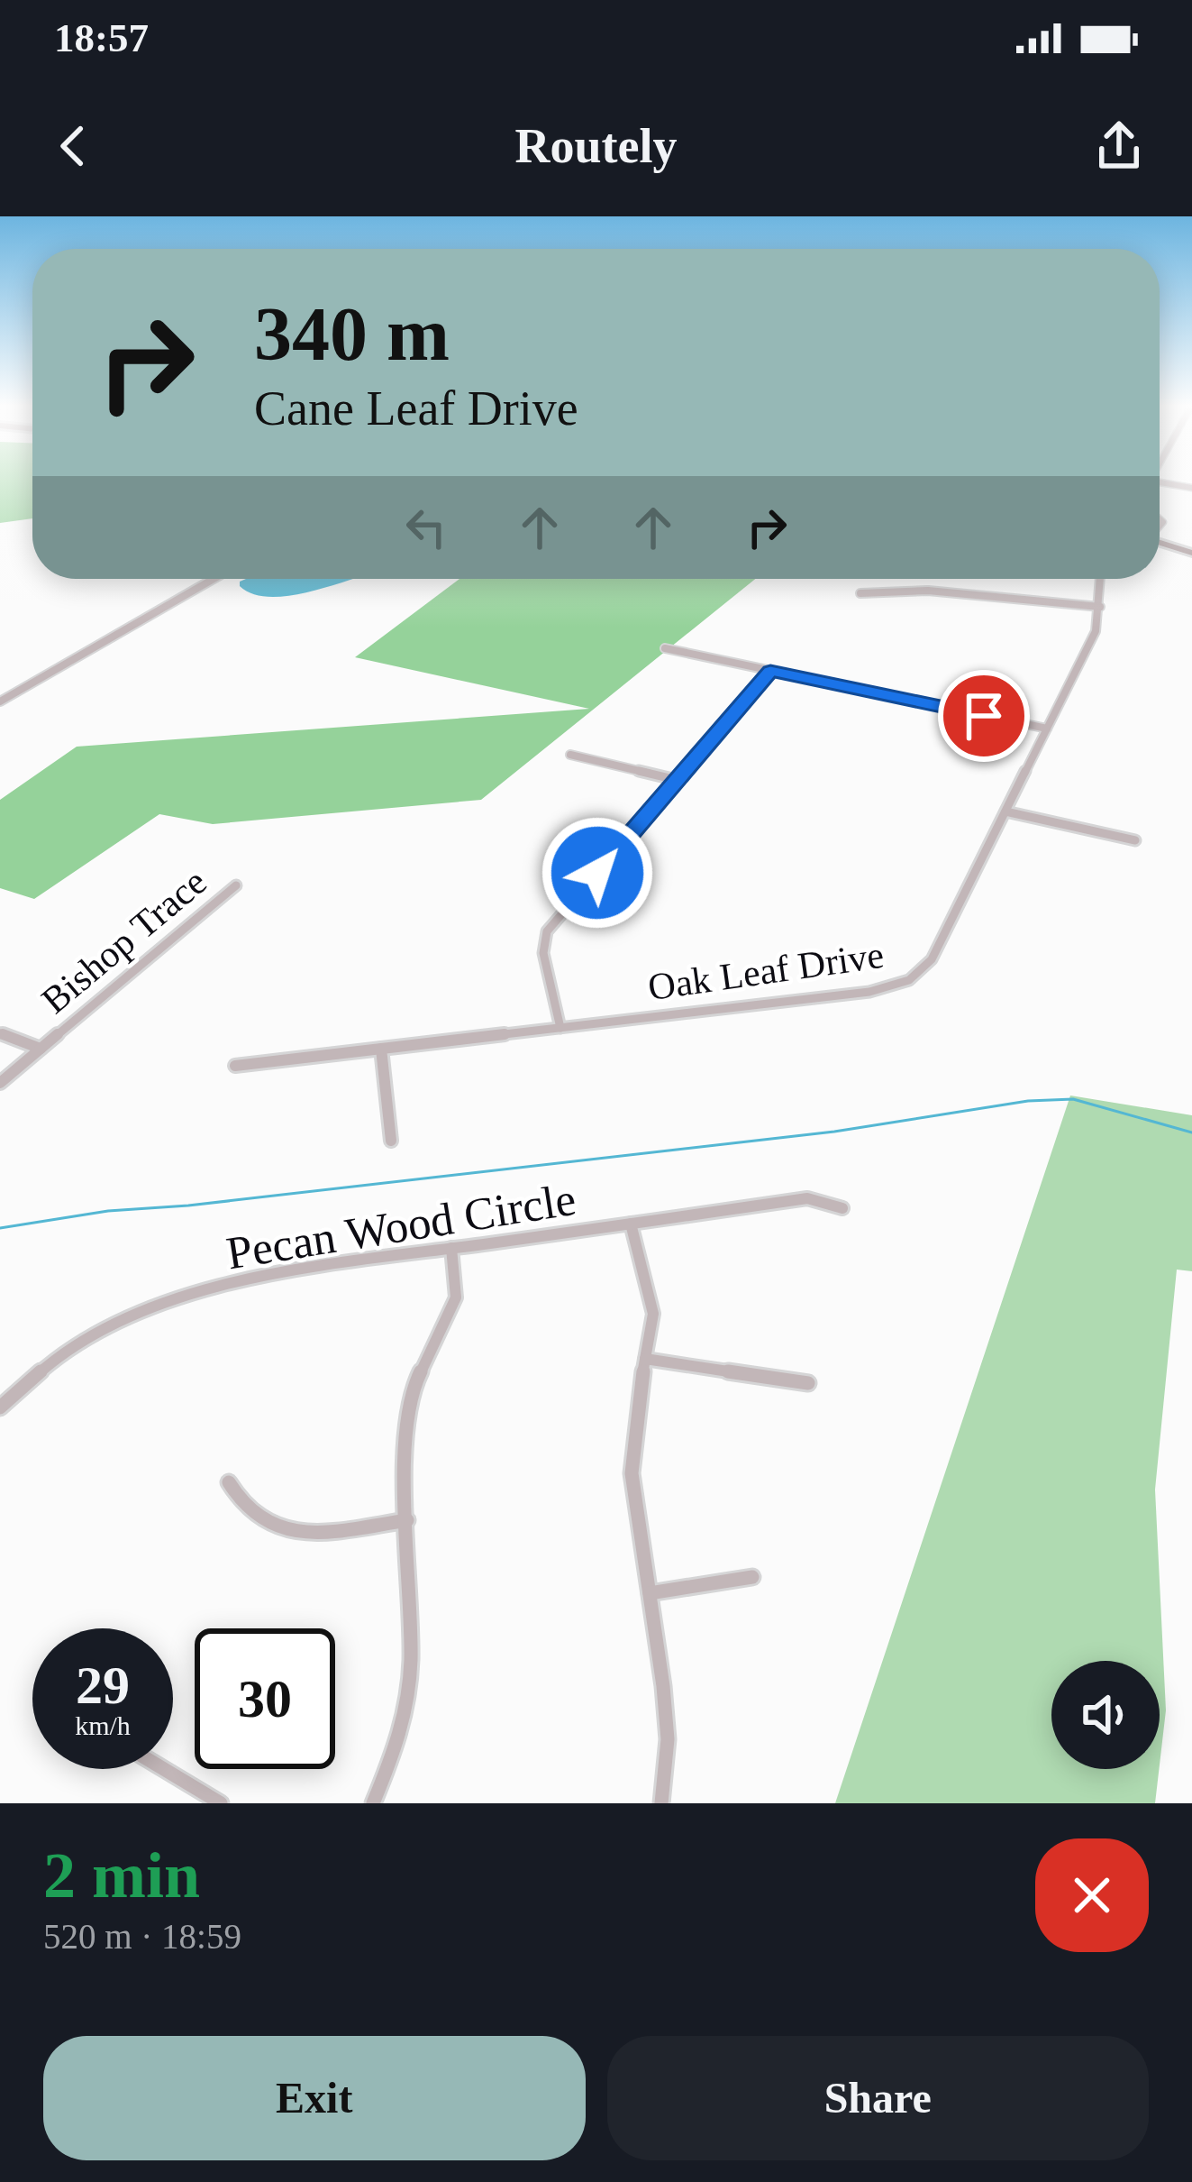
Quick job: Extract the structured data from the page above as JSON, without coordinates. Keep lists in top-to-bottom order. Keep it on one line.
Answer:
{"streets":{"street":["Bishop Trace","Oak Leaf Drive","Pecan Wood Circle"]},"page":{"status":"18:57","header":"Routely","turn":["340 m","Cane Leaf Drive"],"speed":"29 km/h","limit":"30","heading":["2 min","520 m · 18:59"],"buttons":["Exit","Share"]}}
